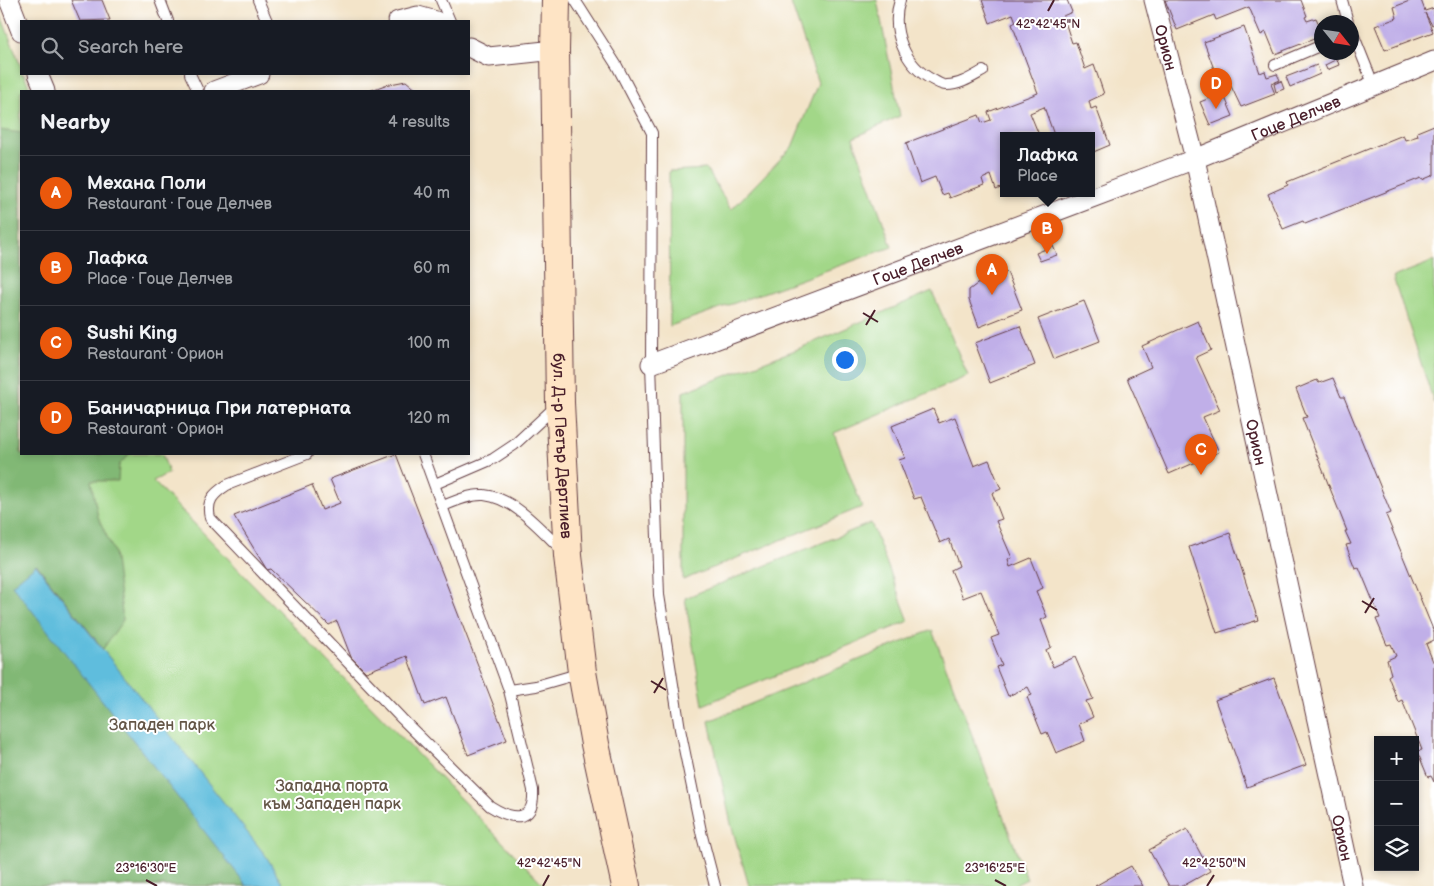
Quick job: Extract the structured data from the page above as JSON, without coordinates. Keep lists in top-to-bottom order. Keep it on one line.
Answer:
{"streets":{"main road":["бул. Д-р Петър Дертлиев"],"street":["Орион","Гоце Делчев"]},"crossings":[["Орион","Гоце Делчев"]],"parks":["Западен парк","Западна порта към Западен парк"],"north":"bottom right","page":{"search":"Search here","pins":["D","B","A","C"],"heading":["Nearby","4 results"],"popup":["Лафка","Place"],"list":[{"mark":"A","name":"Механа Поли","note":"Restaurant · Гоце Делчев","value":"40 m"},{"mark":"B","name":"Лафка","note":"Place · Гоце Делчев","value":"60 m"},{"mark":"C","name":"Sushi King","note":"Restaurant · Орион","value":"100 m"},{"mark":"D","name":"Баничарница При латерната","note":"Restaurant · Орион","value":"120 m"}],"map_buttons":["+","−"]},"coordinates":["42°42'45\"N","42°42'50\"N","23°16'30\"E","23°16'25\"E"]}
